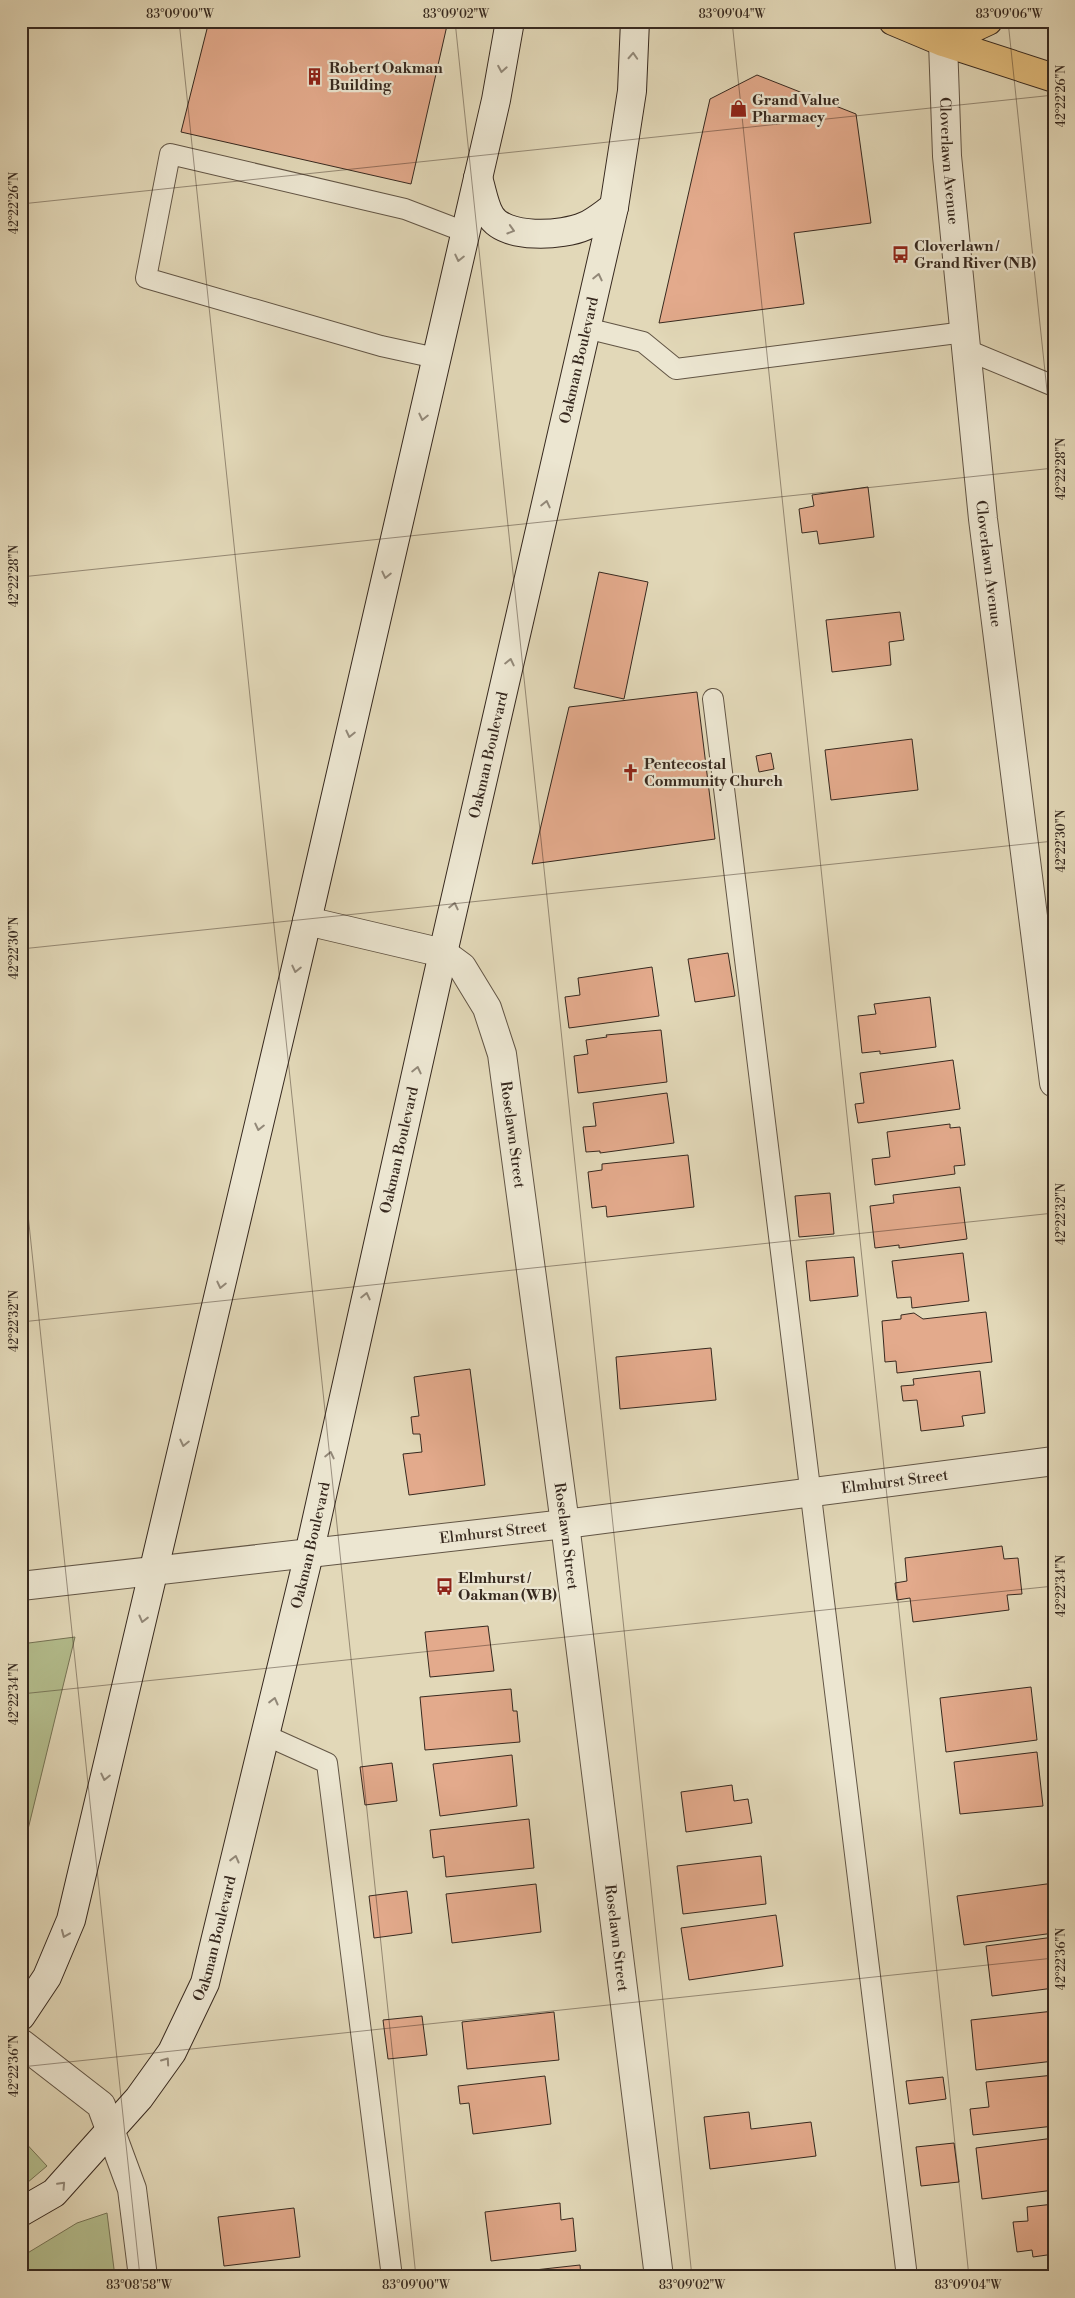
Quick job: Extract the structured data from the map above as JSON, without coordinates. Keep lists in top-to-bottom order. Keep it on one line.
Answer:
{"streets":{"street":["Cloverlawn Avenue","Oakman Boulevard","Roselawn Street","Elmhurst Street"]},"crossings":[["Oakman Boulevard","Roselawn Street"],["Oakman Boulevard","Elmhurst Street"],["Roselawn Street","Elmhurst Street"]],"places":{"building":["Robert Oakman Building"],"shop":["Grand Value Pharmacy"],"bus stop":["Cloverlawn / Grand River (NB)","Elmhurst / Oakman (WB)"],"church":["Pentecostal Community Church"]},"coordinates":["83°09'00\"W","83°09'02\"W","83°09'04\"W","83°09'06\"W","42°22'26\"N","42°22'28\"N","42°22'30\"N","42°22'32\"N","42°22'34\"N","42°22'36\"N","83°08'58\"W"]}
